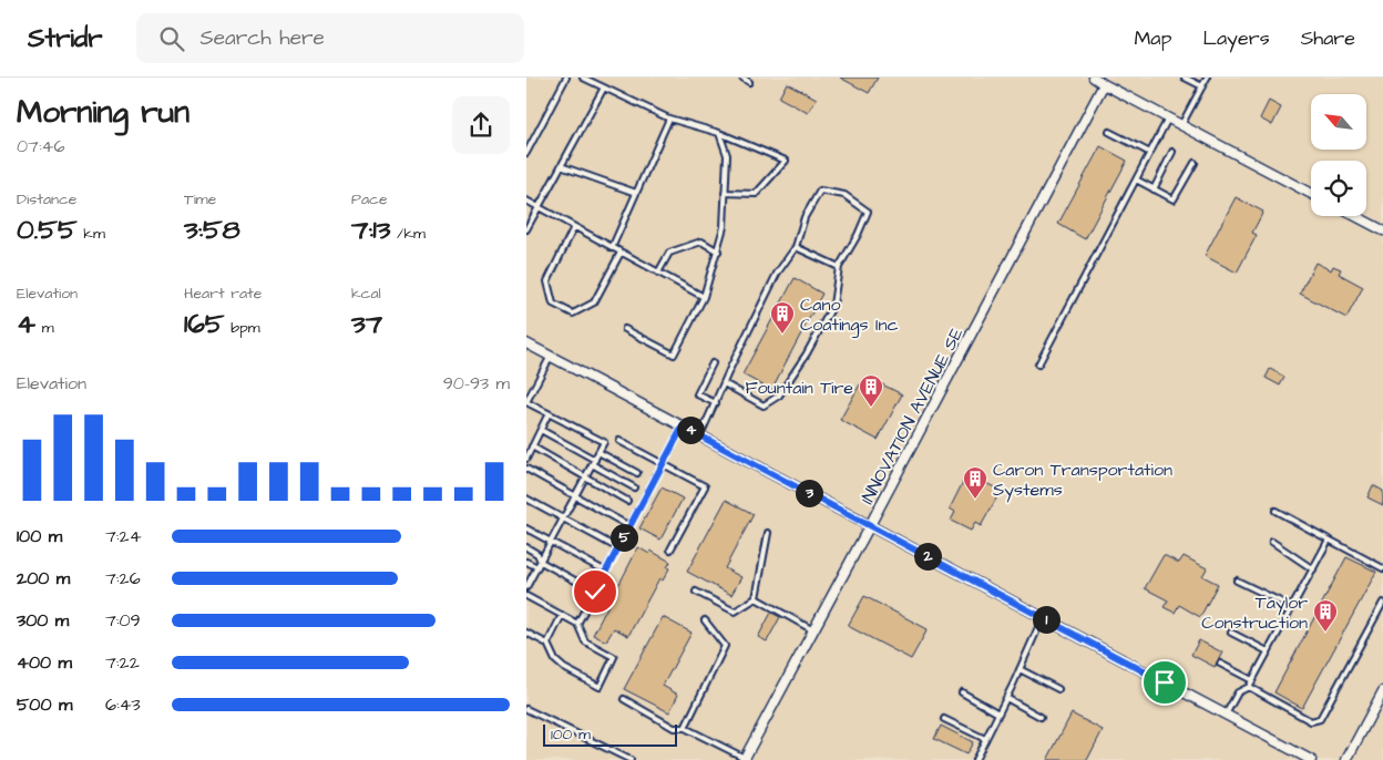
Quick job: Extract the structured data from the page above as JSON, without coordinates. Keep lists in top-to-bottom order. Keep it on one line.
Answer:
{"streets":{"street":["INNOVATION AVENUE SE"]},"places":{"building":["Cano Coatings Inc","Fountain Tire","Caron Transportation Systems","Taylor Construction"]},"scale_bar":"100 m","north":"top left","page":{"header":"Stridr","search":"Search here","nav":["Map","Layers","Share"],"heading":["Morning run","07:46"],"stats":[["Distance","0.55 km"],["Time","3:58"],["Pace","7:13 /km"],["Elevation","4 m"],["Heart rate","165 bpm"],["kcal","37"]],"chart":["Elevation","90–93 m"],"pins":["4","3","5","2","1"],"list":[{"name":"100 m","note":"7:24"},{"name":"200 m","note":"7:26"},{"name":"300 m","note":"7:09"},{"name":"400 m","note":"7:22"},{"name":"500 m","note":"6:43"}],"scale":"100 m"}}
